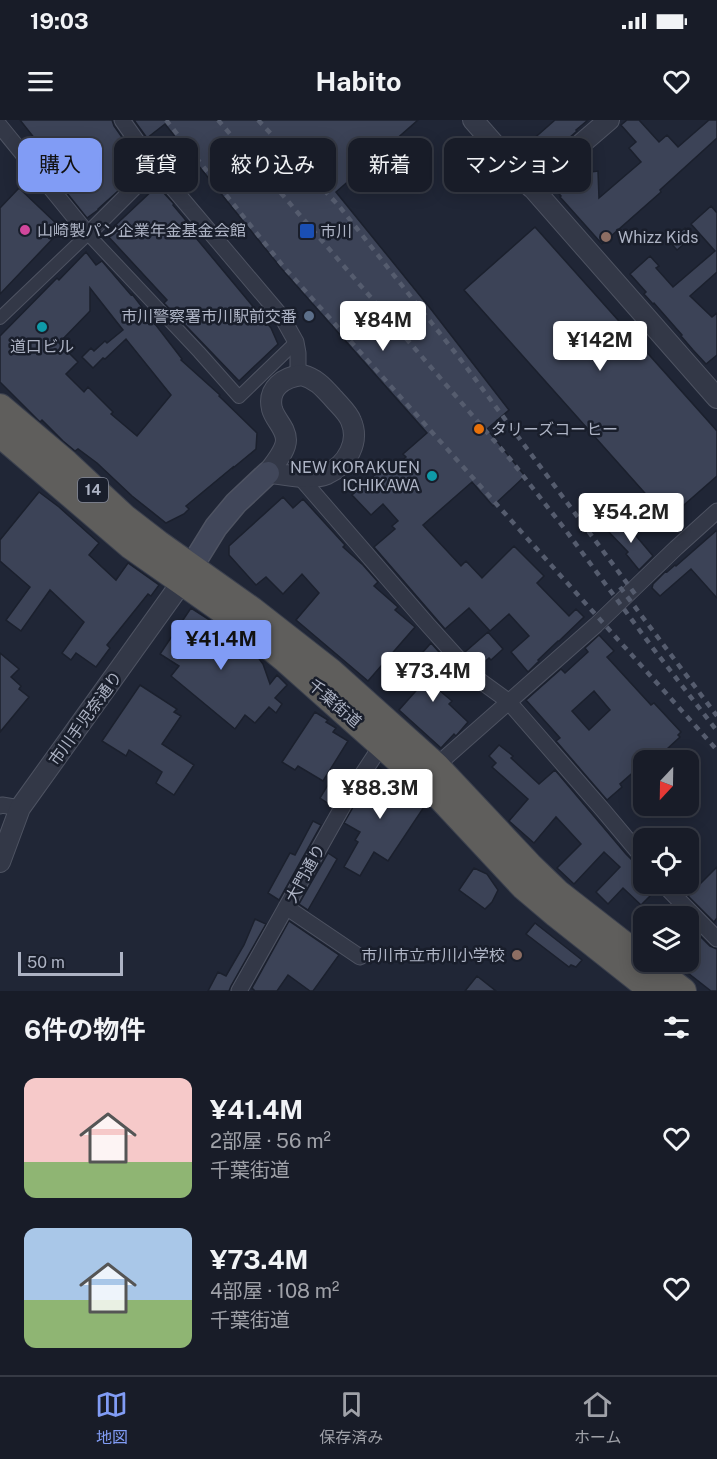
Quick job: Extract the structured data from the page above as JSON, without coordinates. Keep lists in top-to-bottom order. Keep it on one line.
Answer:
{"streets":{"highway":["14","千葉街道"],"street":["市川手児奈通り","大門通り"]},"crossings":[["千葉街道","市川手児奈通り"],["千葉街道","大門通り"]],"places":{"other":["山崎製パン企業年金基金会館","Whizz Kids","市川警察署市川駅前交番","道口ビル","タリーズコーヒー","NEW KORAKUEN ICHIKAWA","市川市立市川小学校"],"transit":["市川"]},"scale_bar":"50 m","north":"bottom","page":{"status":"19:03","header":"Habito","chip":["購入","賃貸","絞り込み","新着","マンション"],"price":["¥84M","¥142M","¥54.2M","¥41.4M","¥73.4M","¥88.3M"],"scale":"50 m","heading":"6件の物件","list":[{"name":"¥41.4M","note":"2部屋 · 56 m² · 千葉街道"},{"name":"¥73.4M","note":"4部屋 · 108 m² · 千葉街道"}],"tabs":["地図","保存済み","ホーム"]}}
